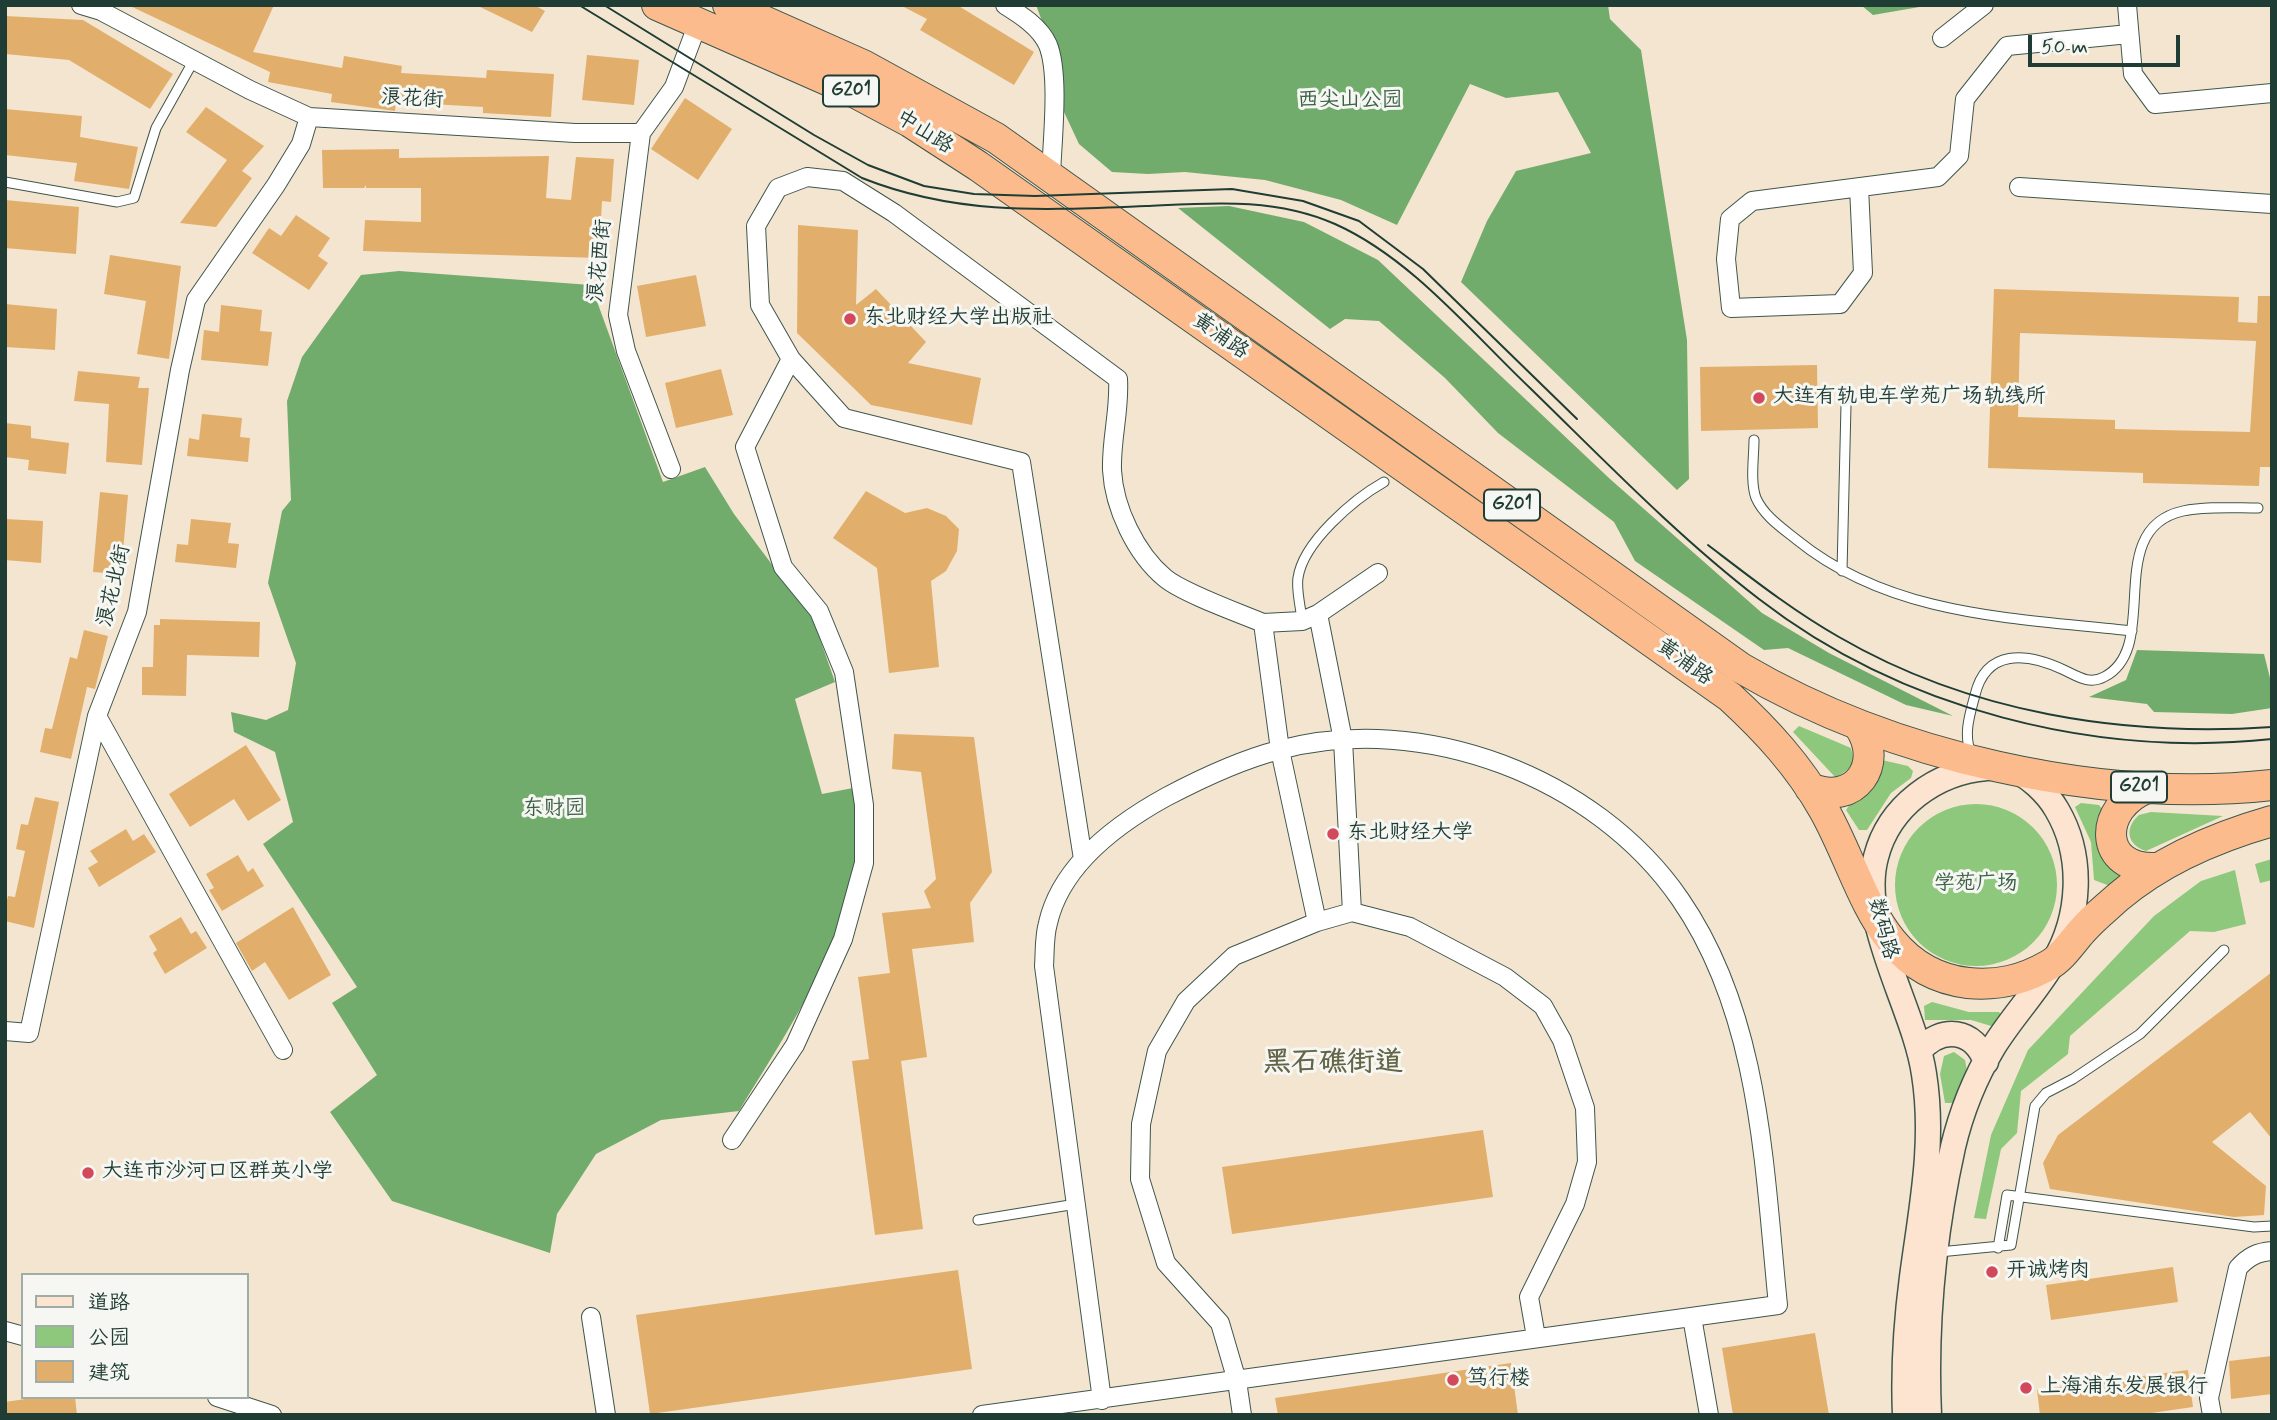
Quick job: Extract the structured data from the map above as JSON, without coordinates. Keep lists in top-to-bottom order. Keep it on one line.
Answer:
{"streets":{"highway":["G201","中山路","黄浦路"],"main road":["数码路"],"street":["浪花街","浪花西街","浪花北街"]},"crossings":[["浪花街","浪花西街"],["浪花街","浪花北街"],["中山路","黄浦路"],["黄浦路","数码路"]],"districts":["黑石礁街道"],"parks":["西尖山公园","东财园","学苑广场"],"places":["东北财经大学出版社","大连有轨电车学苑广场轨线所","东北财经大学","大连市沙河口区群英小学","开诚烤肉","笃行楼","上海浦东发展银行"],"legend":["道路","公园","建筑"],"scale_bar":"50 m"}
